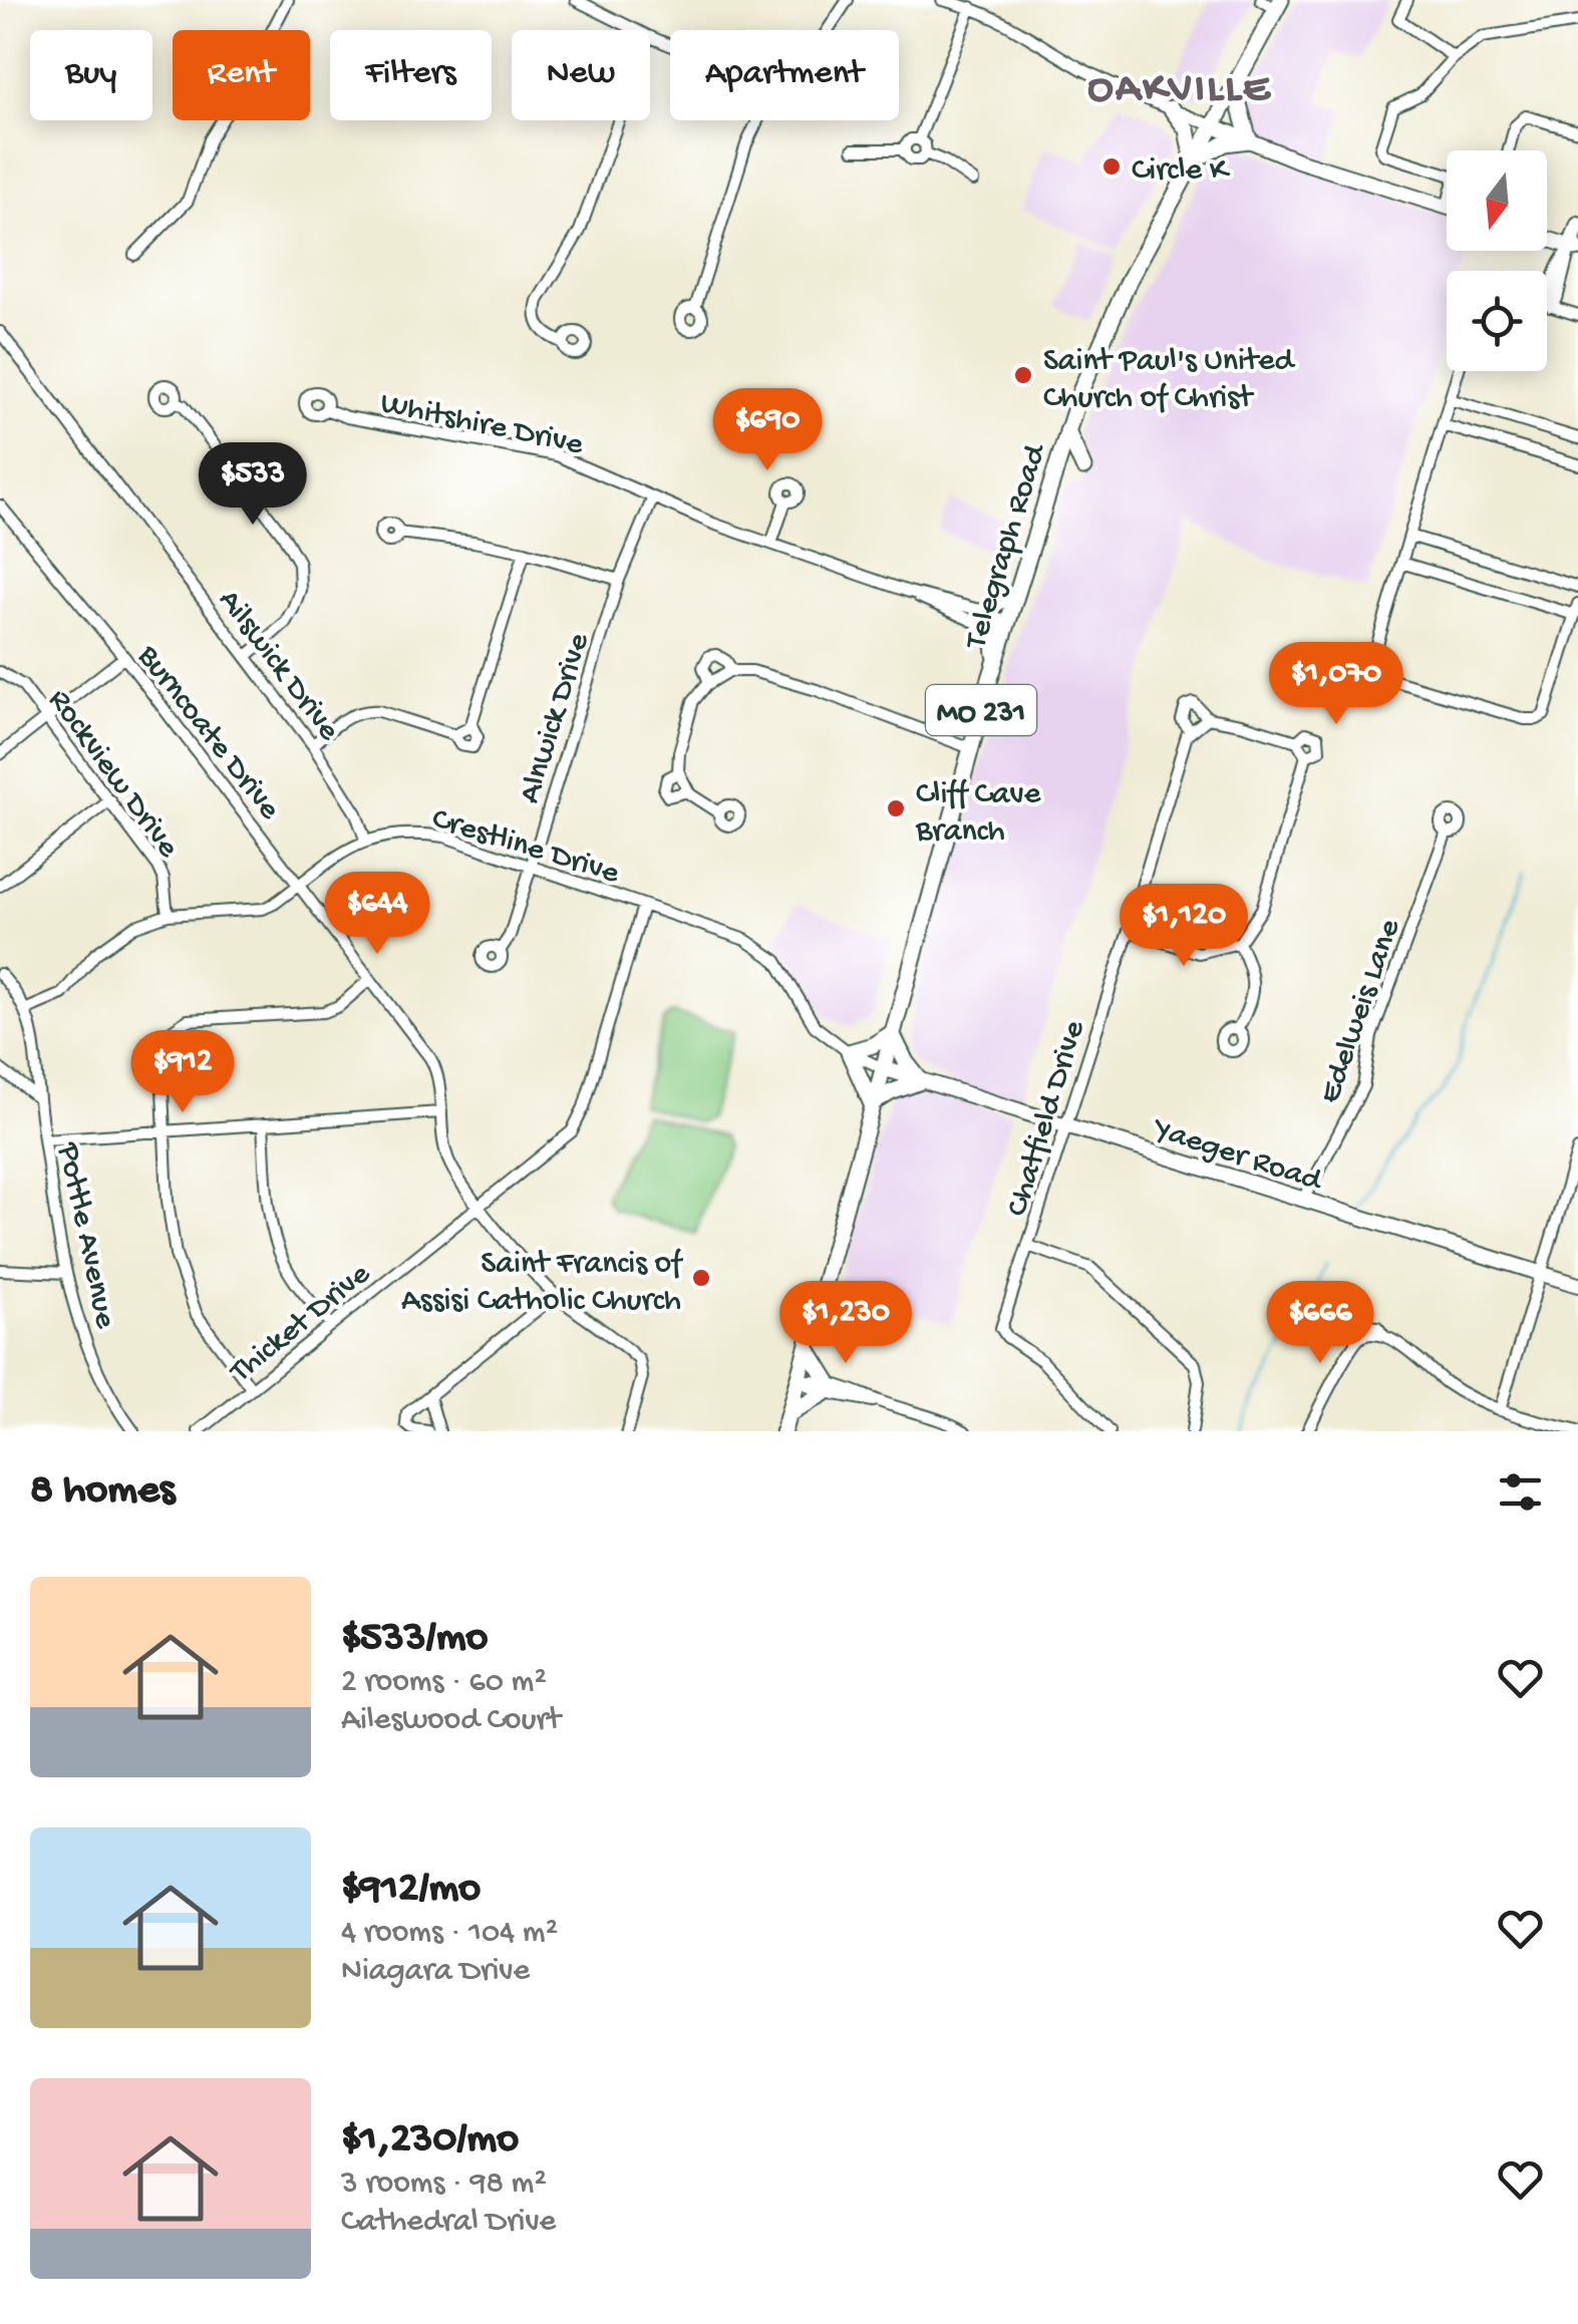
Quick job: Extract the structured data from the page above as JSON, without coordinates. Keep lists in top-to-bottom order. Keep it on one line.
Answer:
{"streets":{"main road":["Telegraph Road","MO 231"],"street":["Whitshire Drive","Ailswick Drive","Alnwick Drive","Burncoate Drive","Rockview Drive","Crestline Drive","Edelweis Lane","Chatfield Drive","Yaeger Road","Pottle Avenue","Thicket Drive"]},"crossings":[["Whitshire Drive","Telegraph Road"],["Whitshire Drive","Alnwick Drive"],["Telegraph Road","Crestline Drive"],["Telegraph Road","Yaeger Road"],["Ailswick Drive","Crestline Drive"],["Alnwick Drive","Crestline Drive"],["Burncoate Drive","Crestline Drive"],["Burncoate Drive","Thicket Drive"],["Rockview Drive","Crestline Drive"],["Crestline Drive","Yaeger Road"],["Crestline Drive","Pottle Avenue"],["Crestline Drive","Thicket Drive"],["Edelweis Lane","Yaeger Road"],["Chatfield Drive","Yaeger Road"]],"districts":["OAKVILLE"],"places":["Circle K","Saint Paul's United Church of Christ","Cliff Cave Branch","Saint Francis of Assisi Catholic Church"],"north":"bottom","page":{"chip":["Buy","Rent","Filters","New","Apartment"],"price":["$690","$533","$1,070","$644","$1,120","$912","$1,230","$666"],"heading":"8 homes","list":[{"name":"$533/mo","note":"2 rooms · 60 m² · Aileswood Court"},{"name":"$912/mo","note":"4 rooms · 104 m² · Niagara Drive"},{"name":"$1,230/mo","note":"3 rooms · 98 m² · Cathedral Drive"}]}}
